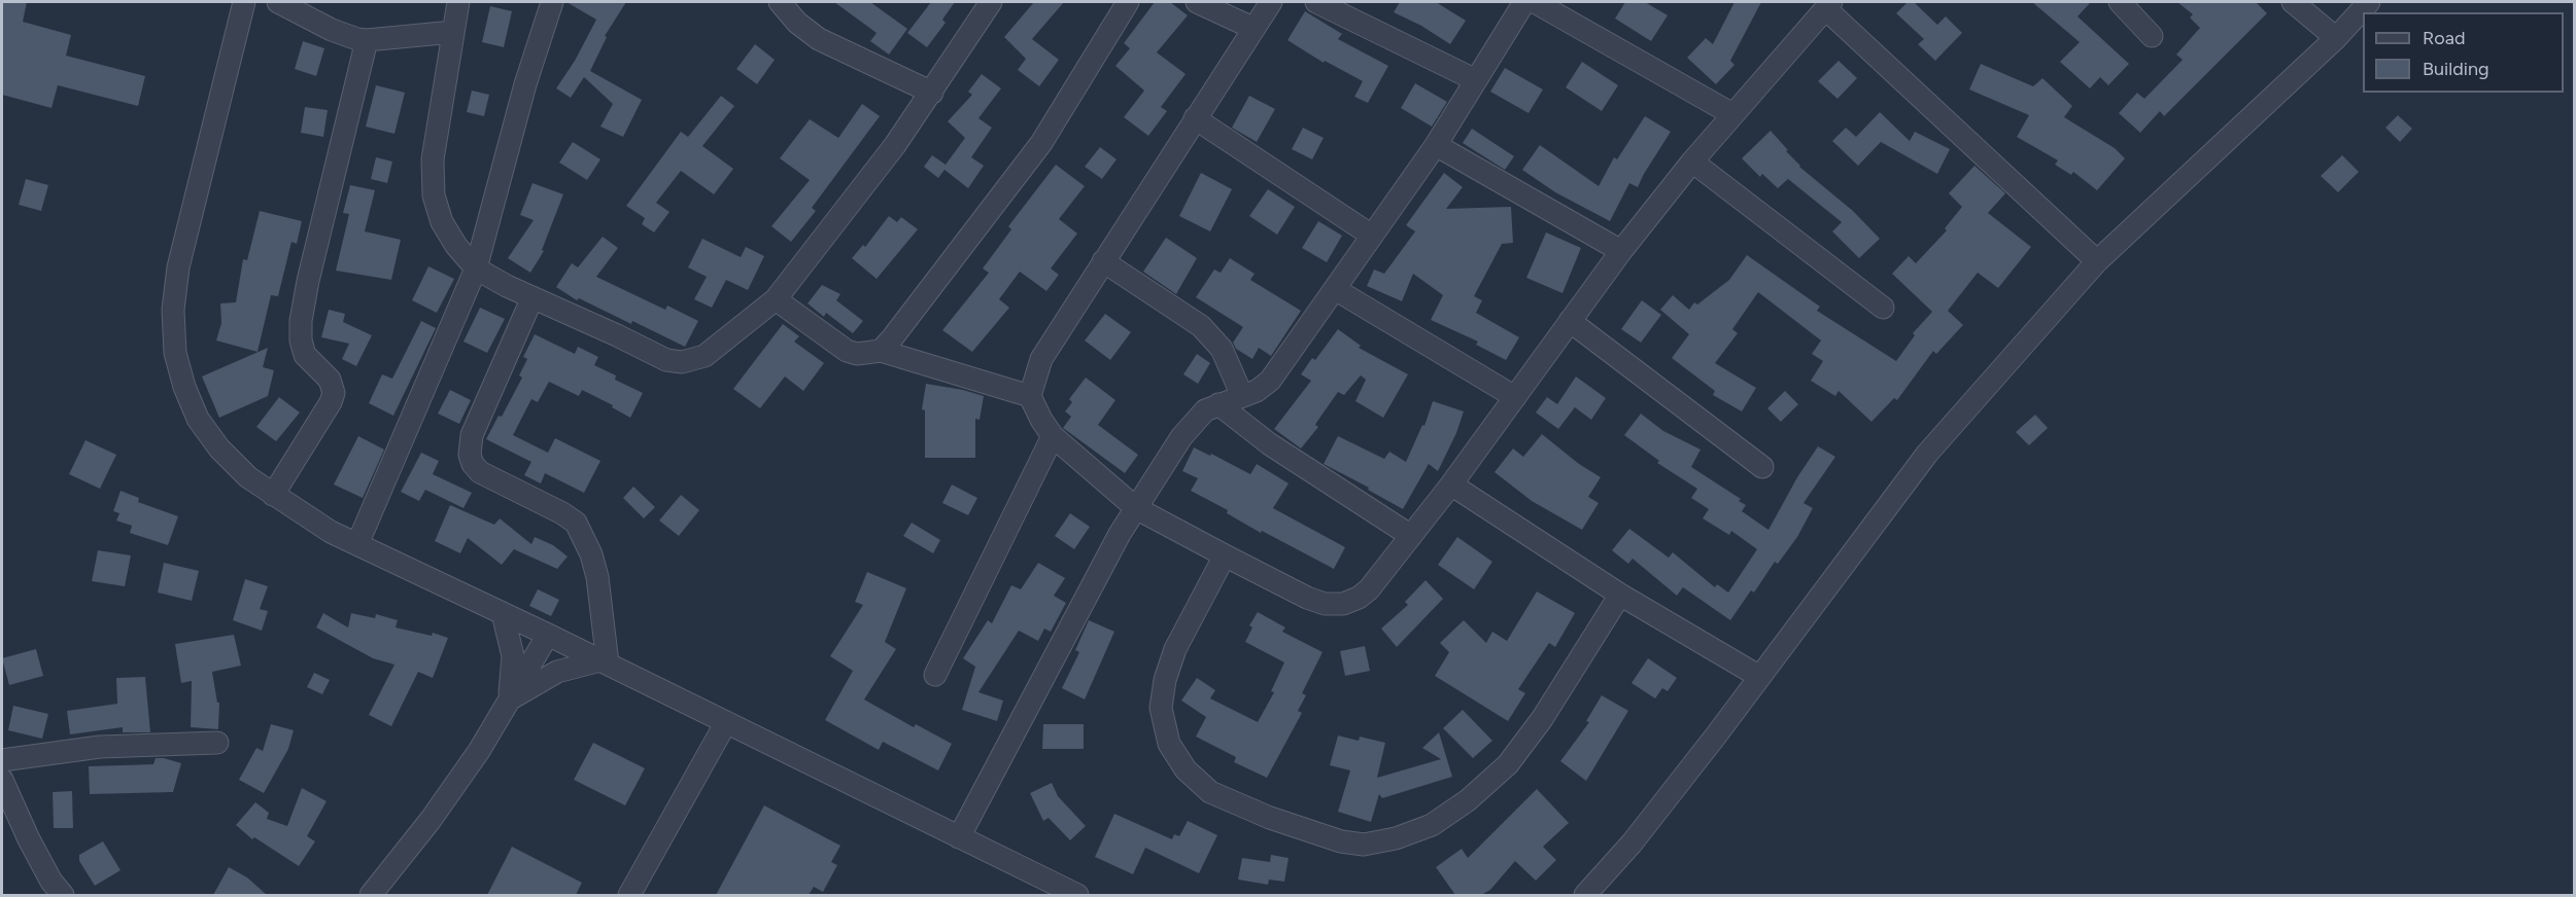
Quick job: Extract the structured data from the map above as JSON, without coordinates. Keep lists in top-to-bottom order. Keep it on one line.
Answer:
{"legend":["Road","Building"]}
